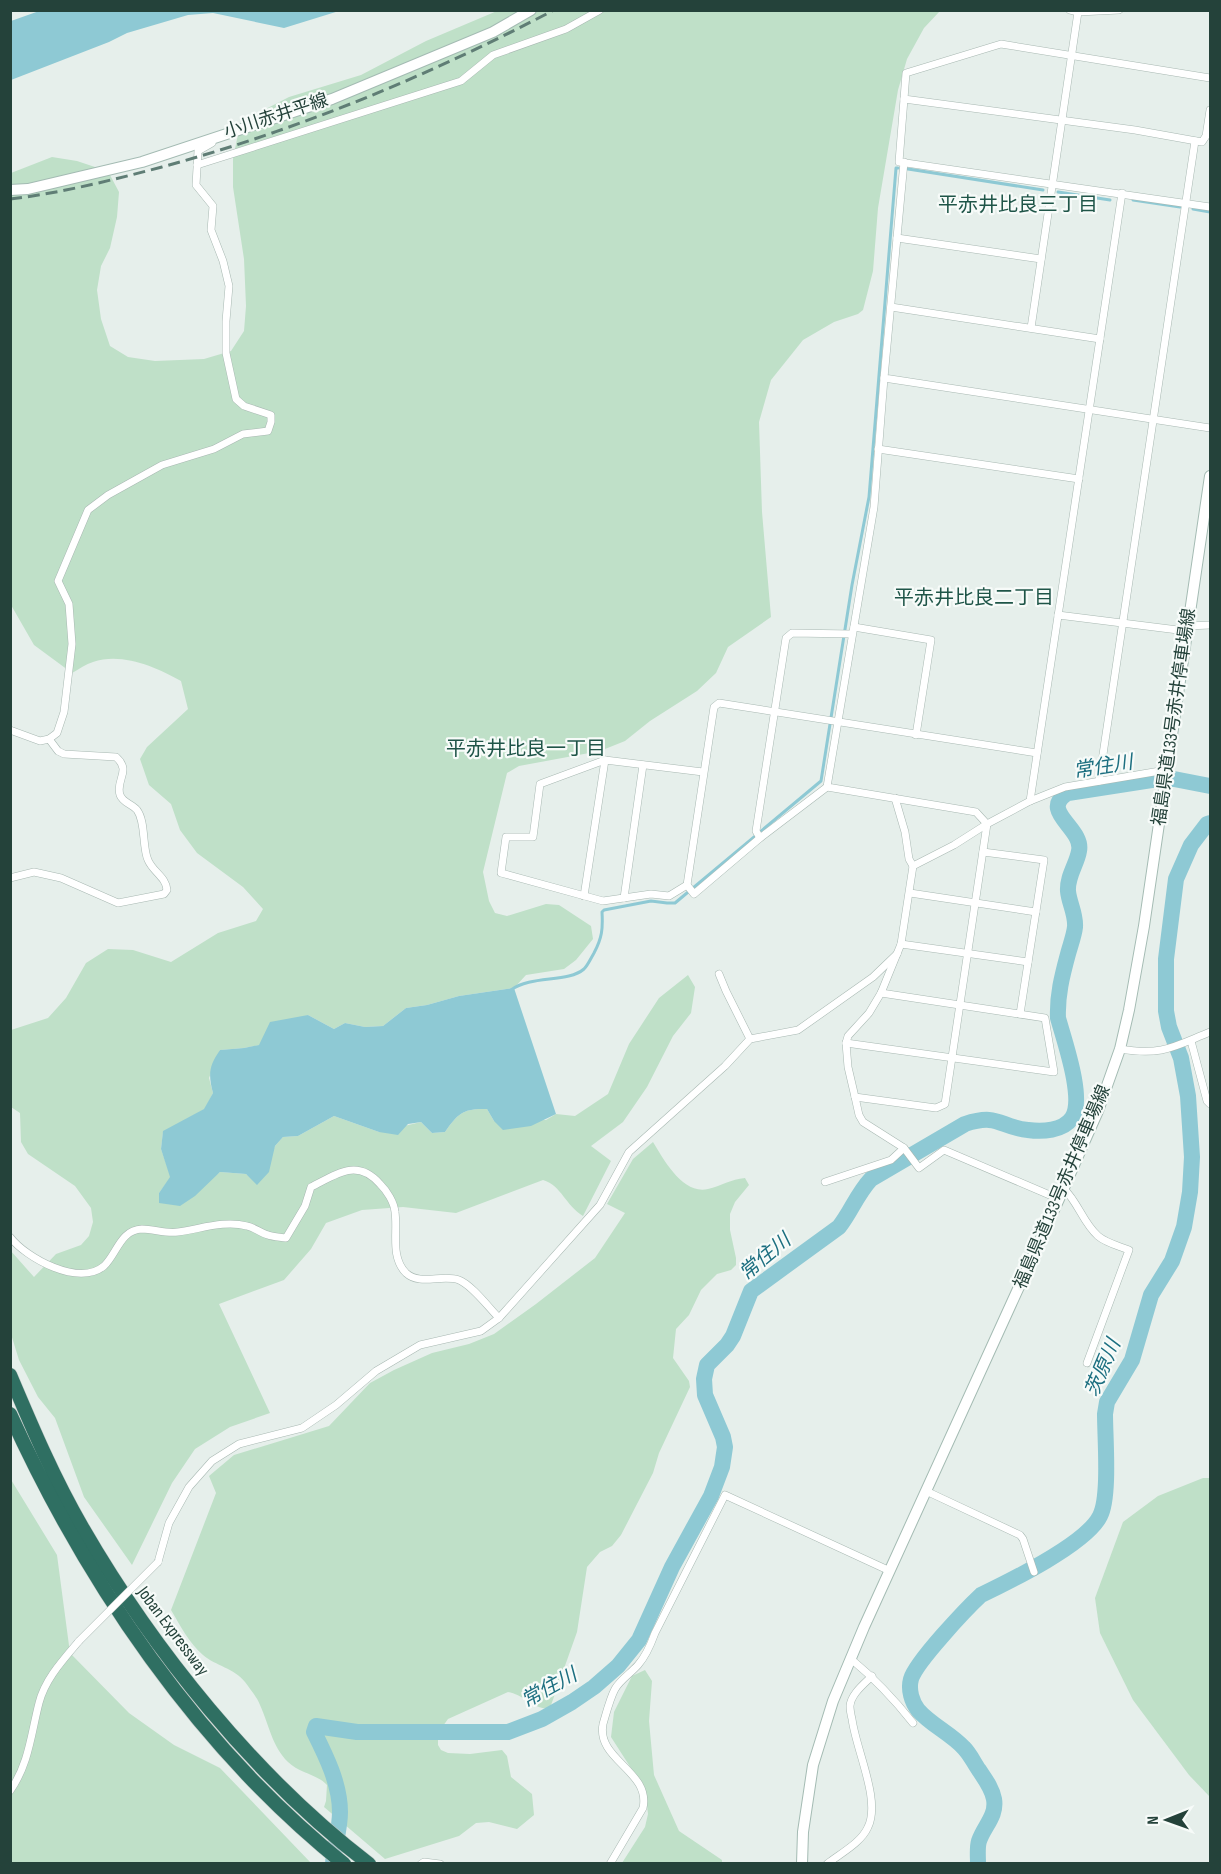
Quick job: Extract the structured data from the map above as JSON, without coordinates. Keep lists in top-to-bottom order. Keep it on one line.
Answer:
{"streets":{"highway":["Joban Expressway"],"main road":["小川赤井平線","福島県道133号赤井停車場線"]},"districts":["平赤井比良三丁目","平赤井比良二丁目","平赤井比良一丁目"],"water":["常住川","茨原川"],"north":"left"}
